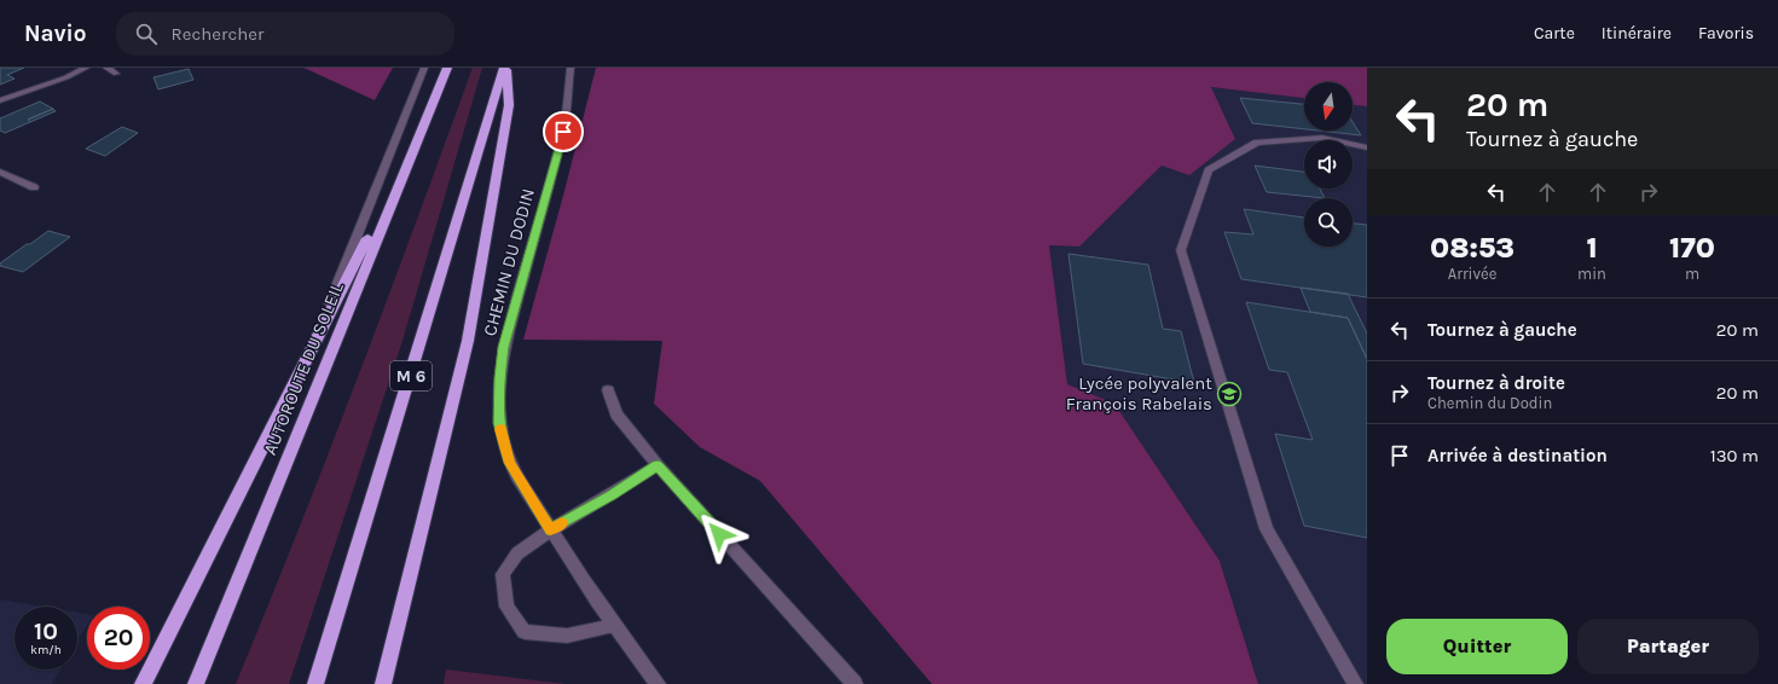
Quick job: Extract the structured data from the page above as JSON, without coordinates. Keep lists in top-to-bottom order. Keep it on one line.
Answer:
{"streets":{"highway":["AUTOROUTE DU SOLEIL","M 6"],"street":["CHEMIN DU DODIN"]},"places":{"school or university":["Lycée polyvalent François Rabelais"]},"north":"bottom","page":{"header":"Navio","search":"Rechercher","nav":["Carte","Itinéraire","Favoris"],"turn":["20 m","Tournez à gauche"],"eta":["08:53","Arrivée","1","min","170","m"],"list":[{"name":"Tournez à gauche","value":"20 m"},{"name":"Tournez à droite","note":"Chemin du Dodin","value":"20 m"},{"name":"Arrivée à destination","value":"130 m"}],"speed":"10 km/h","limit":"20","buttons":["Quitter","Partager"]}}
